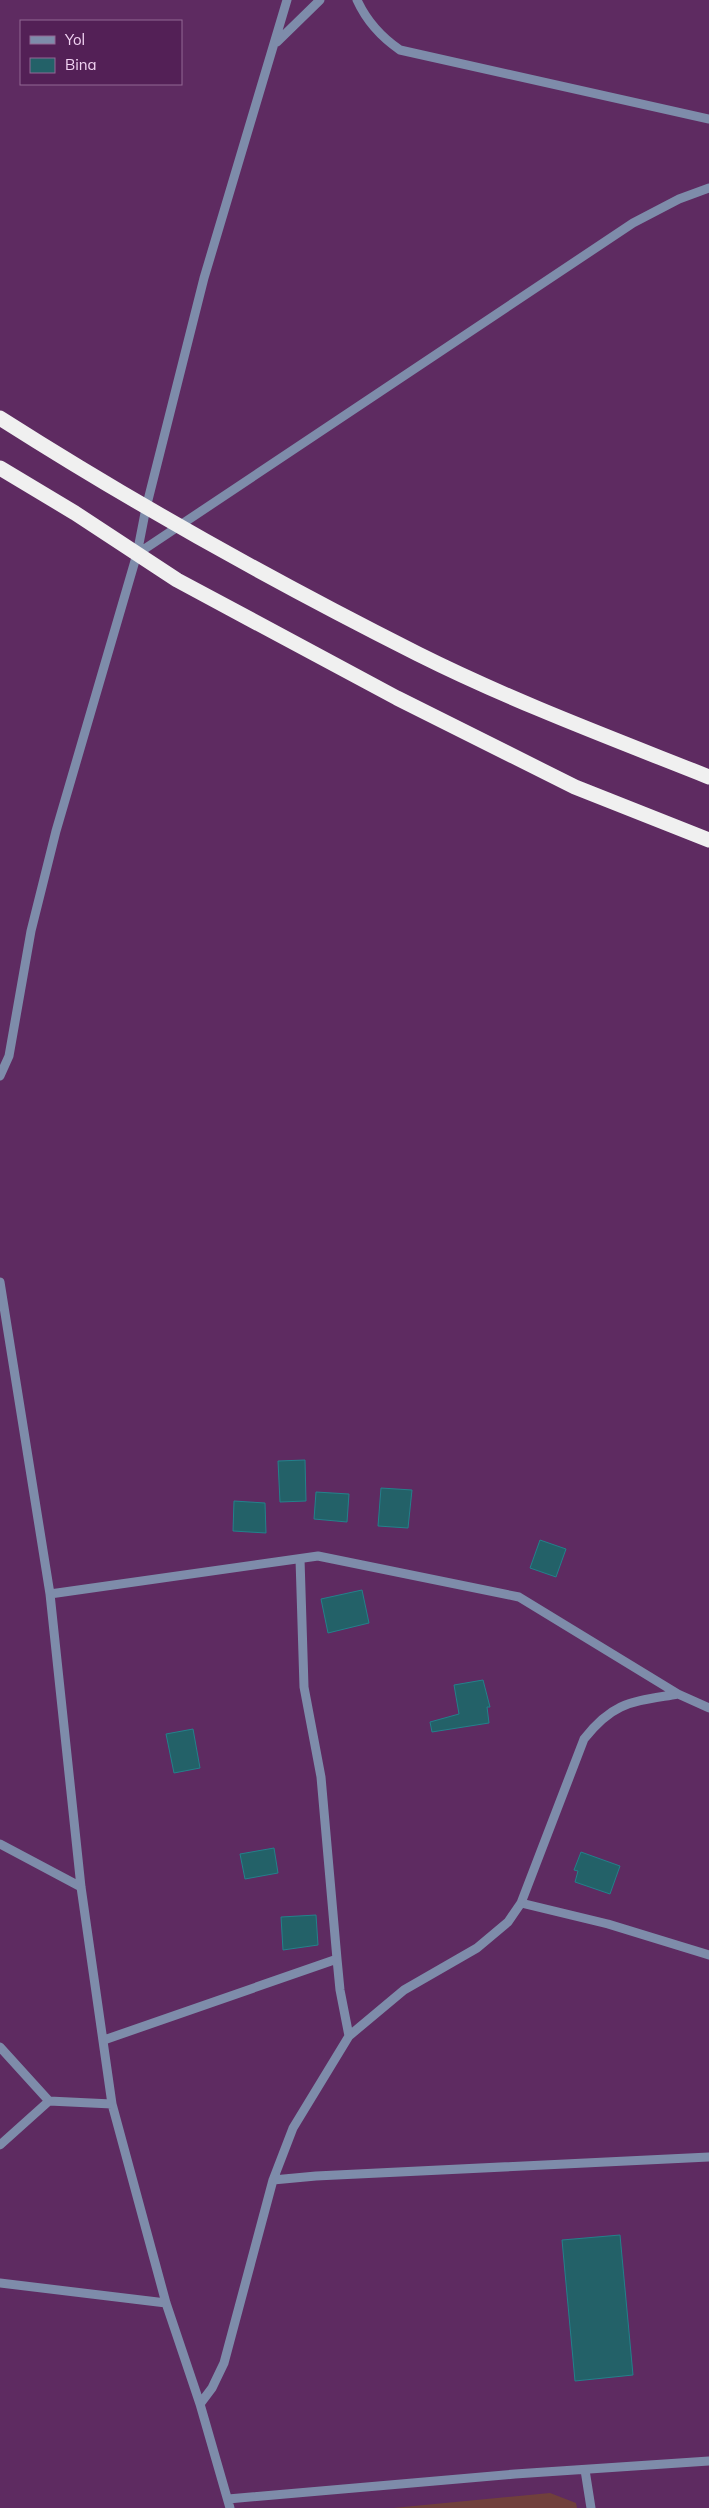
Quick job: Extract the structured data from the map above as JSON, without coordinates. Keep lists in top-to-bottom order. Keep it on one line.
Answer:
{"legend":["Yol","Bina"]}
